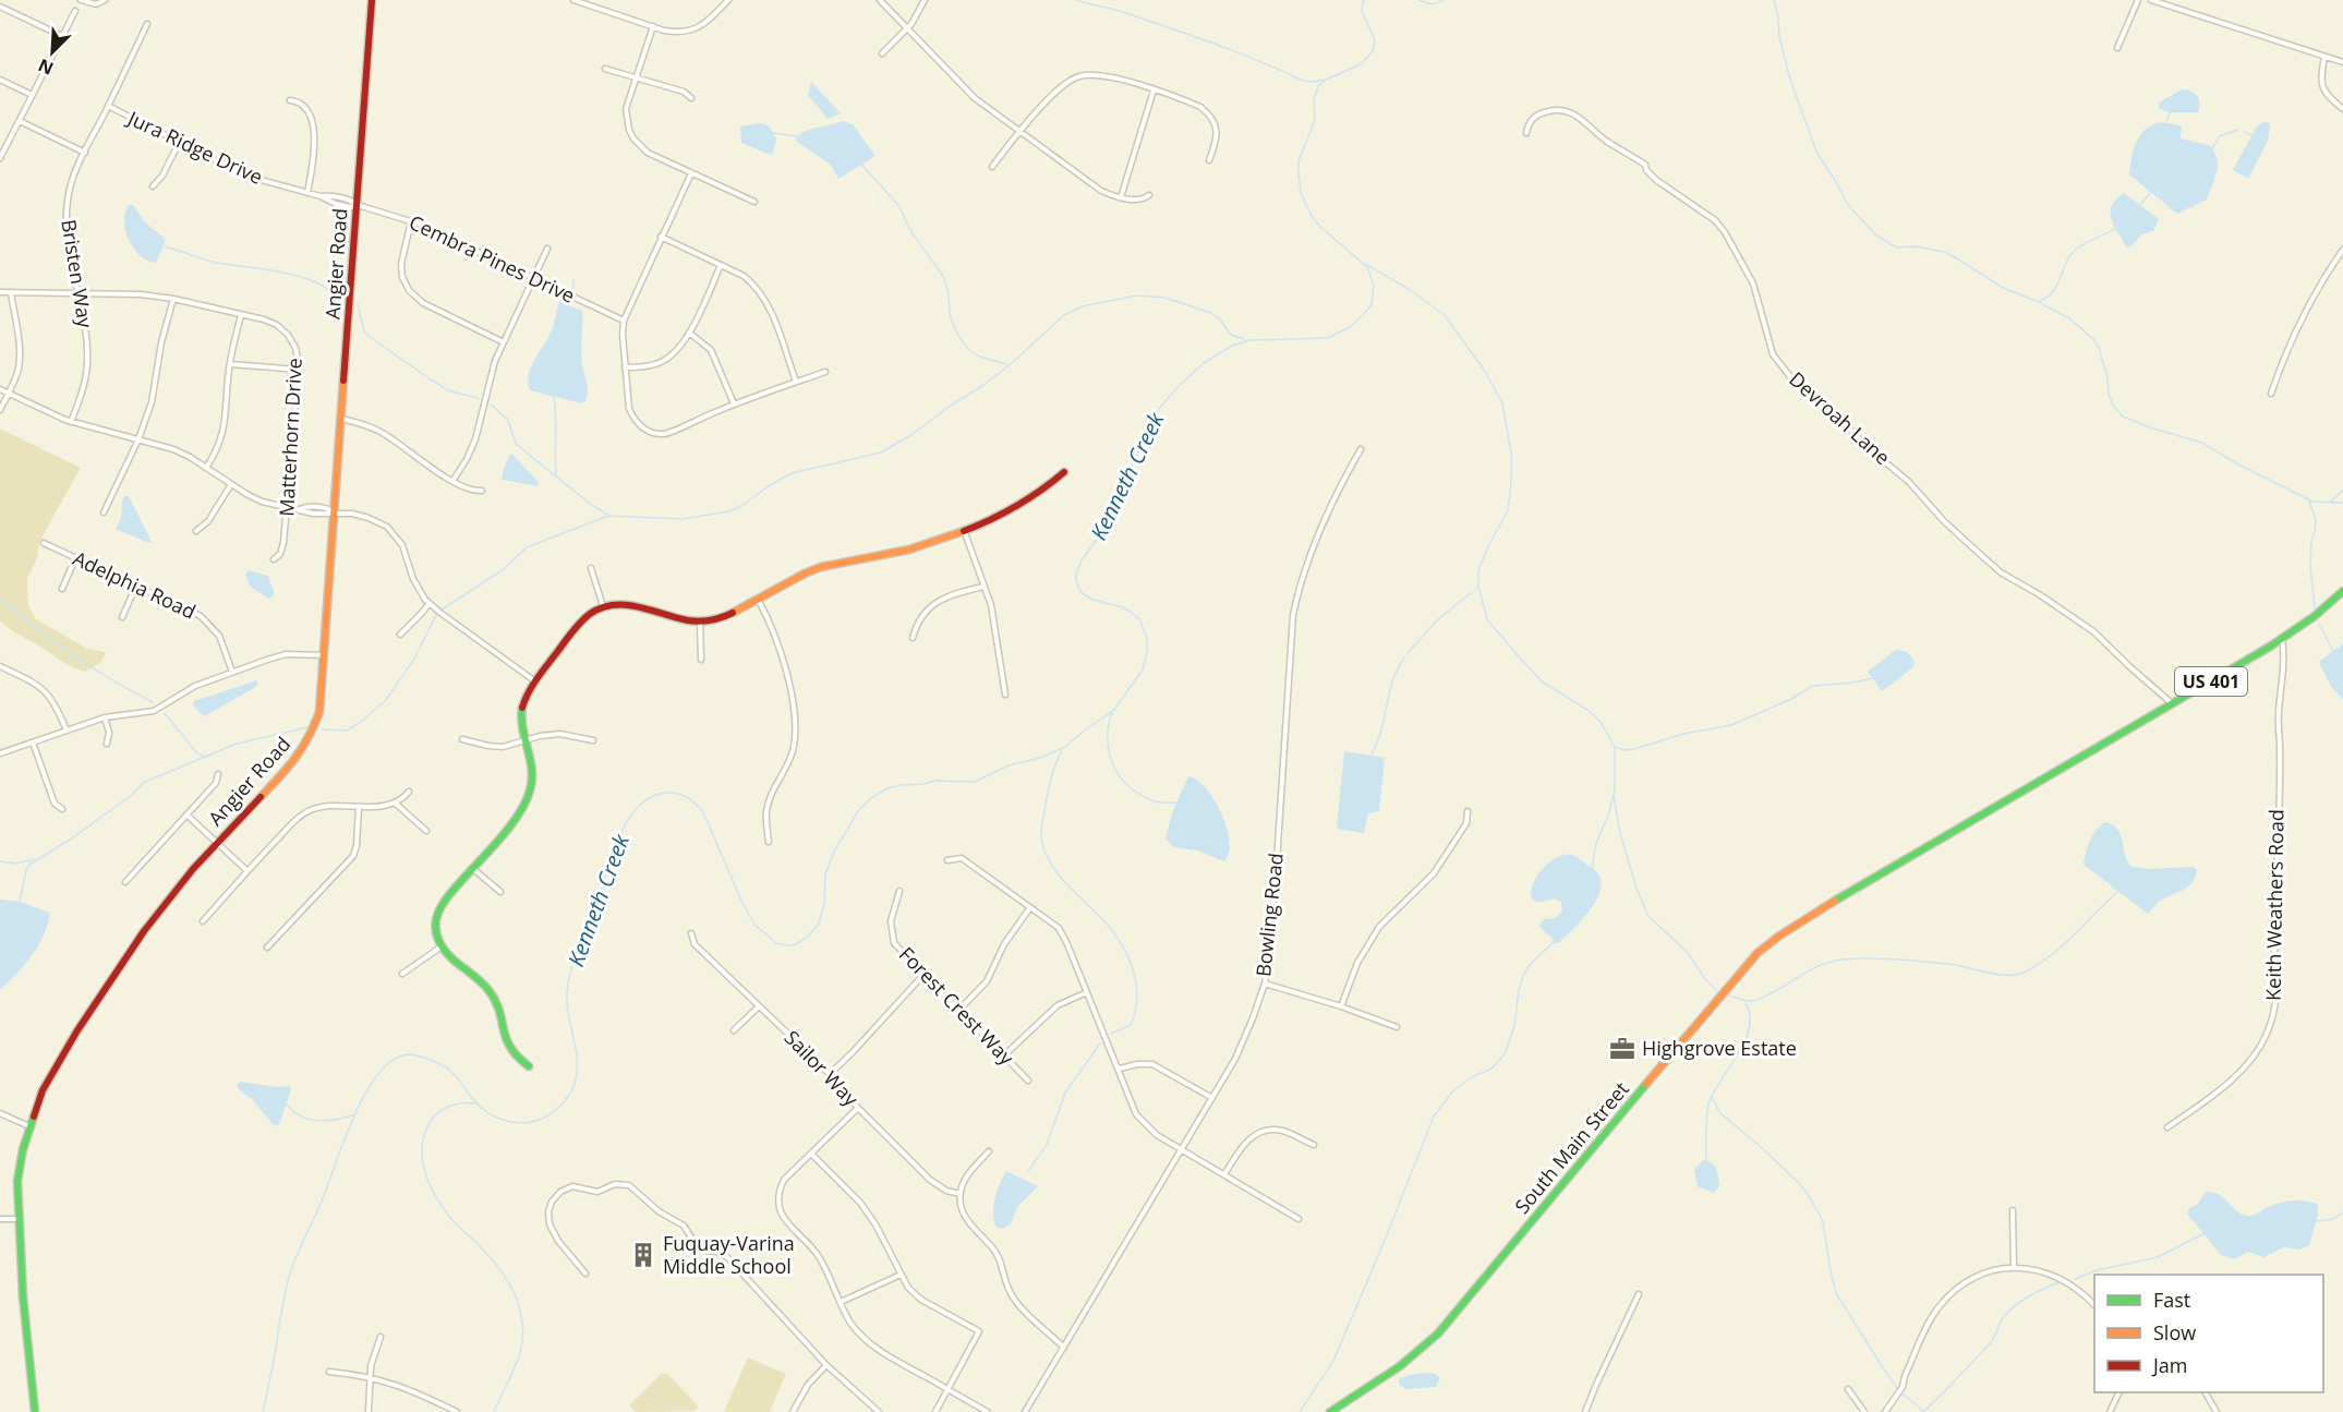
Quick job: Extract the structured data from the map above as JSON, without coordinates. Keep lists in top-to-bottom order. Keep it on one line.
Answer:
{"streets":{"main road":["Angier Road","US 401","South Main Street"],"street":["Jura Ridge Drive","Cembra Pines Drive","Bristen Way","Devroah Lane","Matterhorn Drive","Adelphia Road","Keith Weathers Road","Bowling Road","Forest Crest Way","Sailor Way"]},"crossings":[["Jura Ridge Drive","Cembra Pines Drive"],["Jura Ridge Drive","Angier Road"],["Jura Ridge Drive","Bristen Way"],["Cembra Pines Drive","Angier Road"],["Bristen Way","Matterhorn Drive"],["Devroah Lane","US 401"],["Devroah Lane","South Main Street"],["US 401","Keith Weathers Road"],["US 401","South Main Street"]],"water":["Kenneth Creek"],"places":{"office":["Highgrove Estate"],"building":["Fuquay-Varina Middle School"]},"legend":["Fast","Slow","Jam"],"north":"bottom left"}
